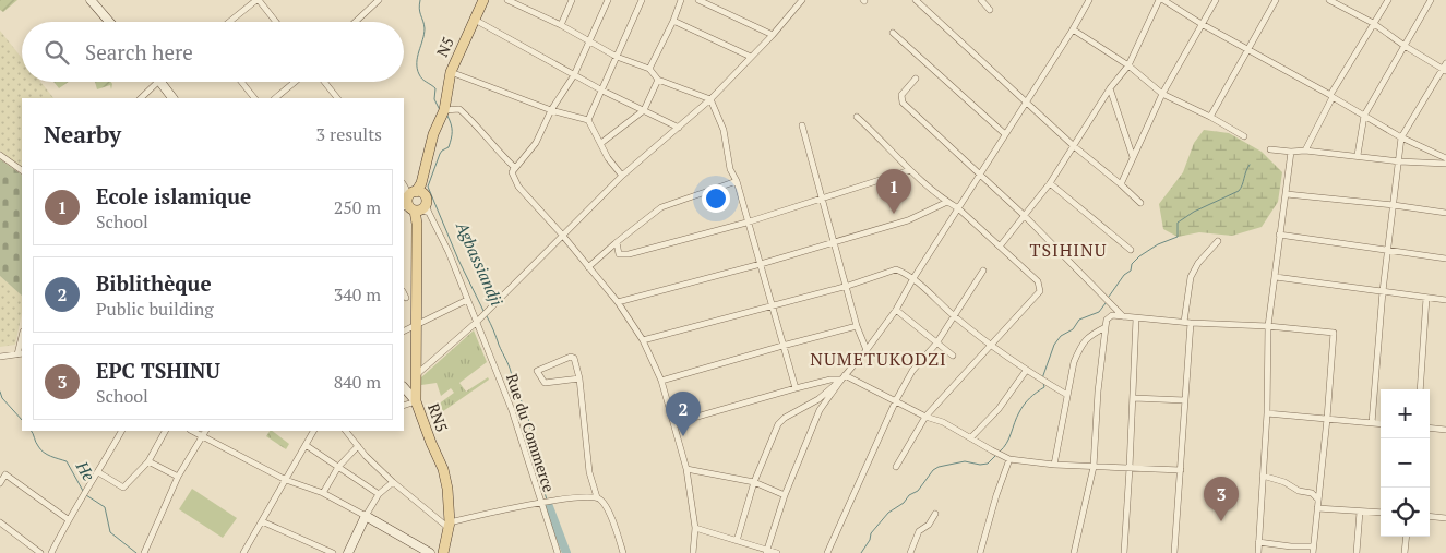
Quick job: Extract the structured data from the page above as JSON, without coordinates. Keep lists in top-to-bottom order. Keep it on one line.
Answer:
{"streets":{"main road":["N5","RN5"],"street":["Rue du Commerce"]},"crossings":[["N5","RN5"],["RN5","Rue du Commerce"]],"districts":["TSIHINU","NUMETUKODZI"],"water":["Agbassiandji","He"],"page":{"search":"Search here","heading":["Nearby","3 results"],"pins":["1","2","3"],"list":[{"mark":"1","name":"Ecole islamique","note":"School","value":"250 m"},{"mark":"2","name":"Biblithèque","note":"Public building","value":"340 m"},{"mark":"3","name":"EPC TSHINU","note":"School","value":"840 m"}],"map_buttons":["+","−"]}}
